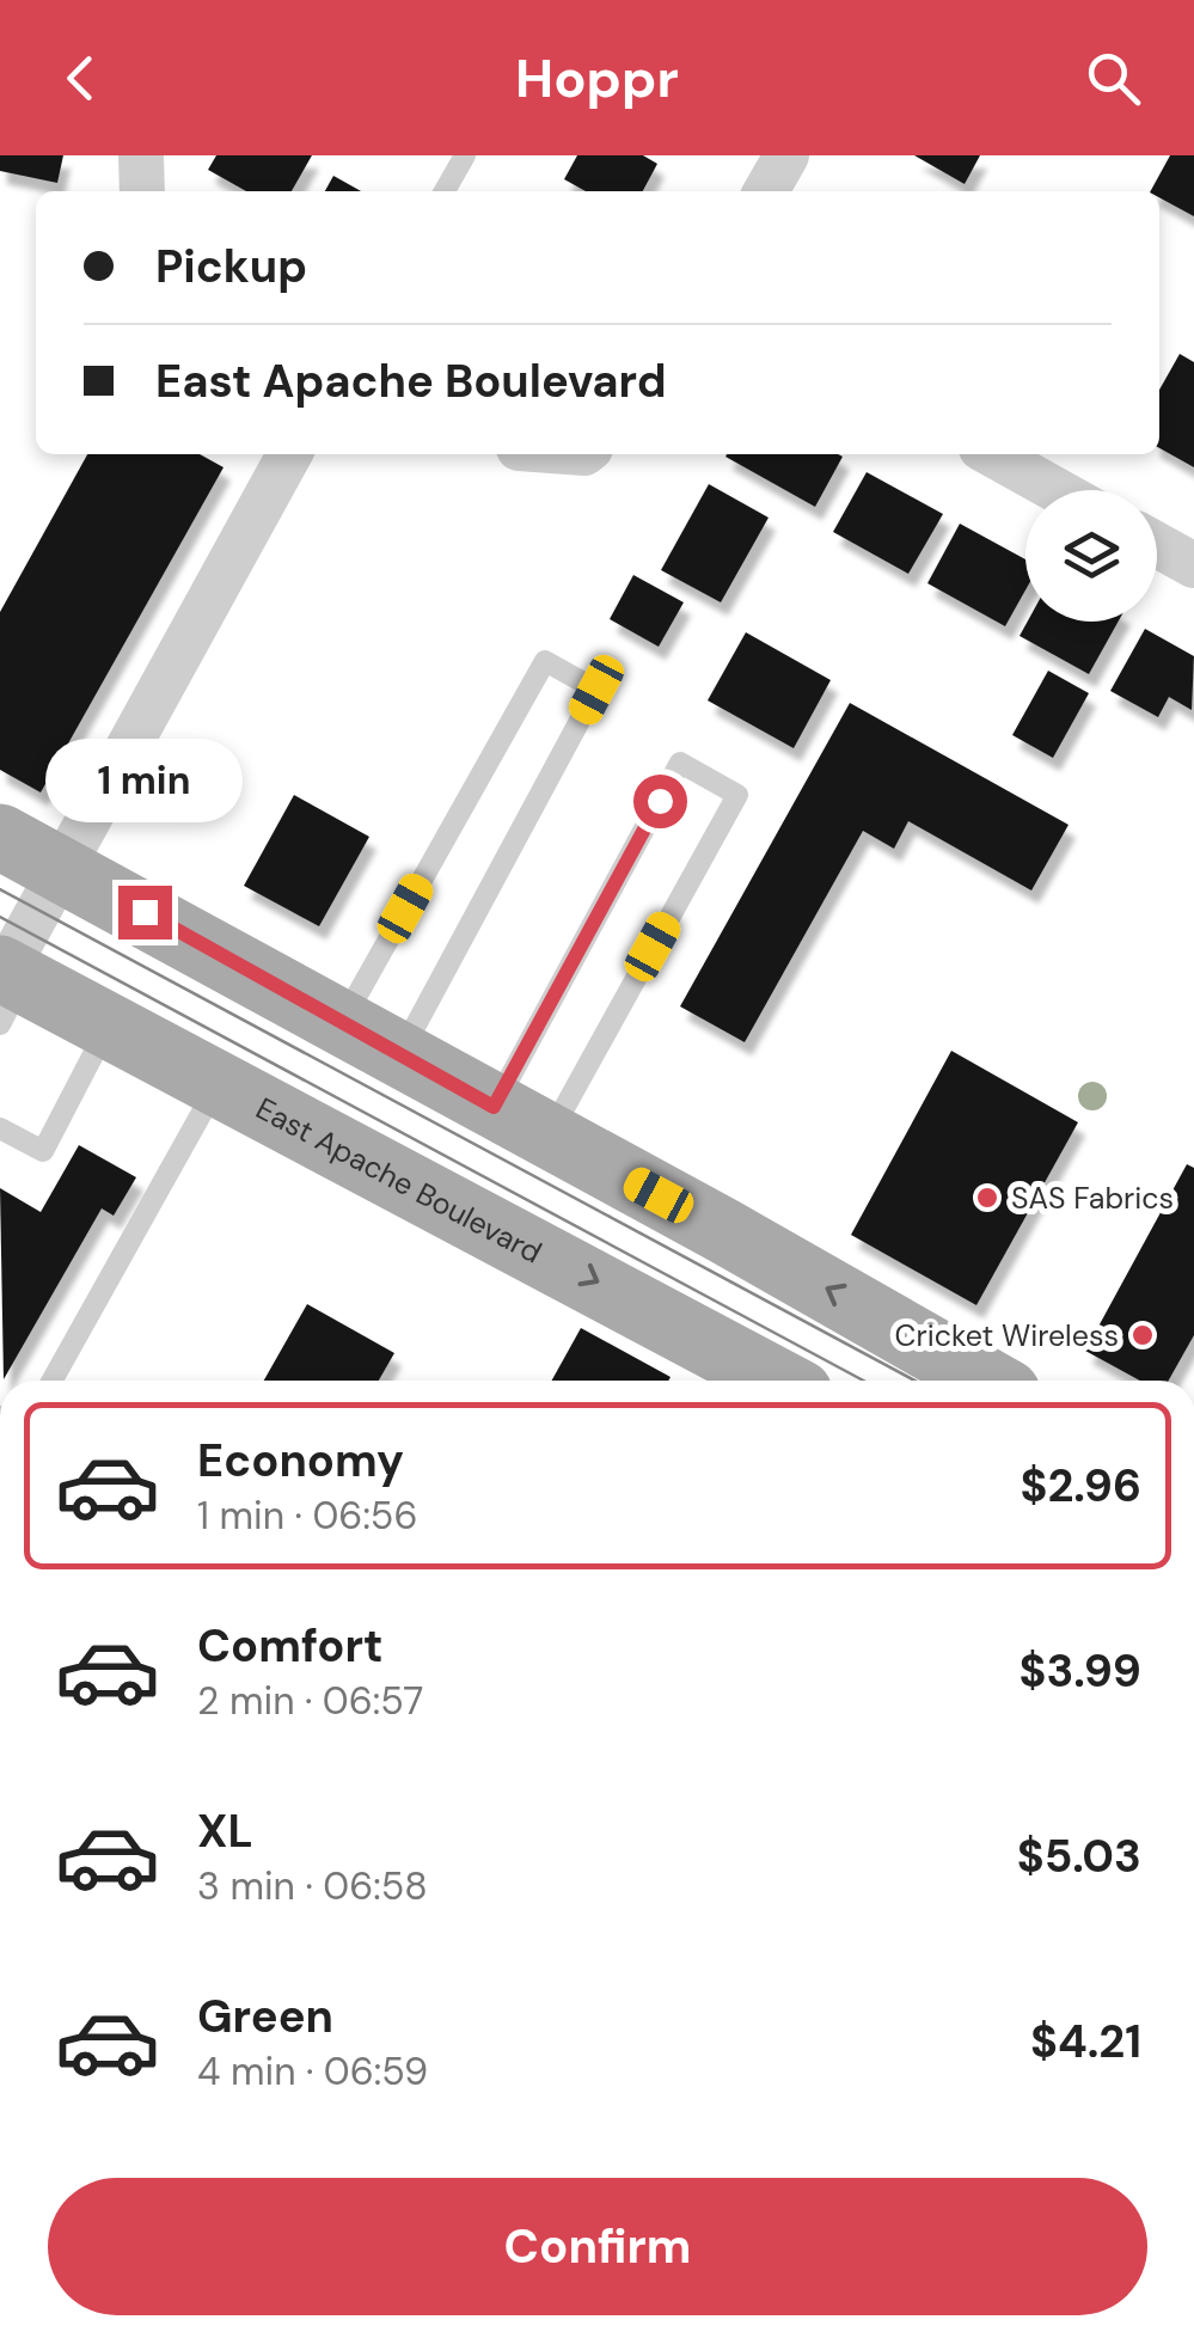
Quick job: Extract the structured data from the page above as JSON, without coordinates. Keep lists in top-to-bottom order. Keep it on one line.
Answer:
{"streets":{"main road":["East Apache Boulevard"]},"places":["SAS Fabrics","Cricket Wireless"],"page":{"header":"Hoppr","banner":["Pickup","East Apache Boulevard"],"bubble":"1 min","list":[{"name":"Economy","note":"1 min · 06:56","value":"$2.96"},{"name":"Comfort","note":"2 min · 06:57","value":"$3.99"},{"name":"XL","note":"3 min · 06:58","value":"$5.03"},{"name":"Green","note":"4 min · 06:59","value":"$4.21"}],"buttons":"Confirm"}}
